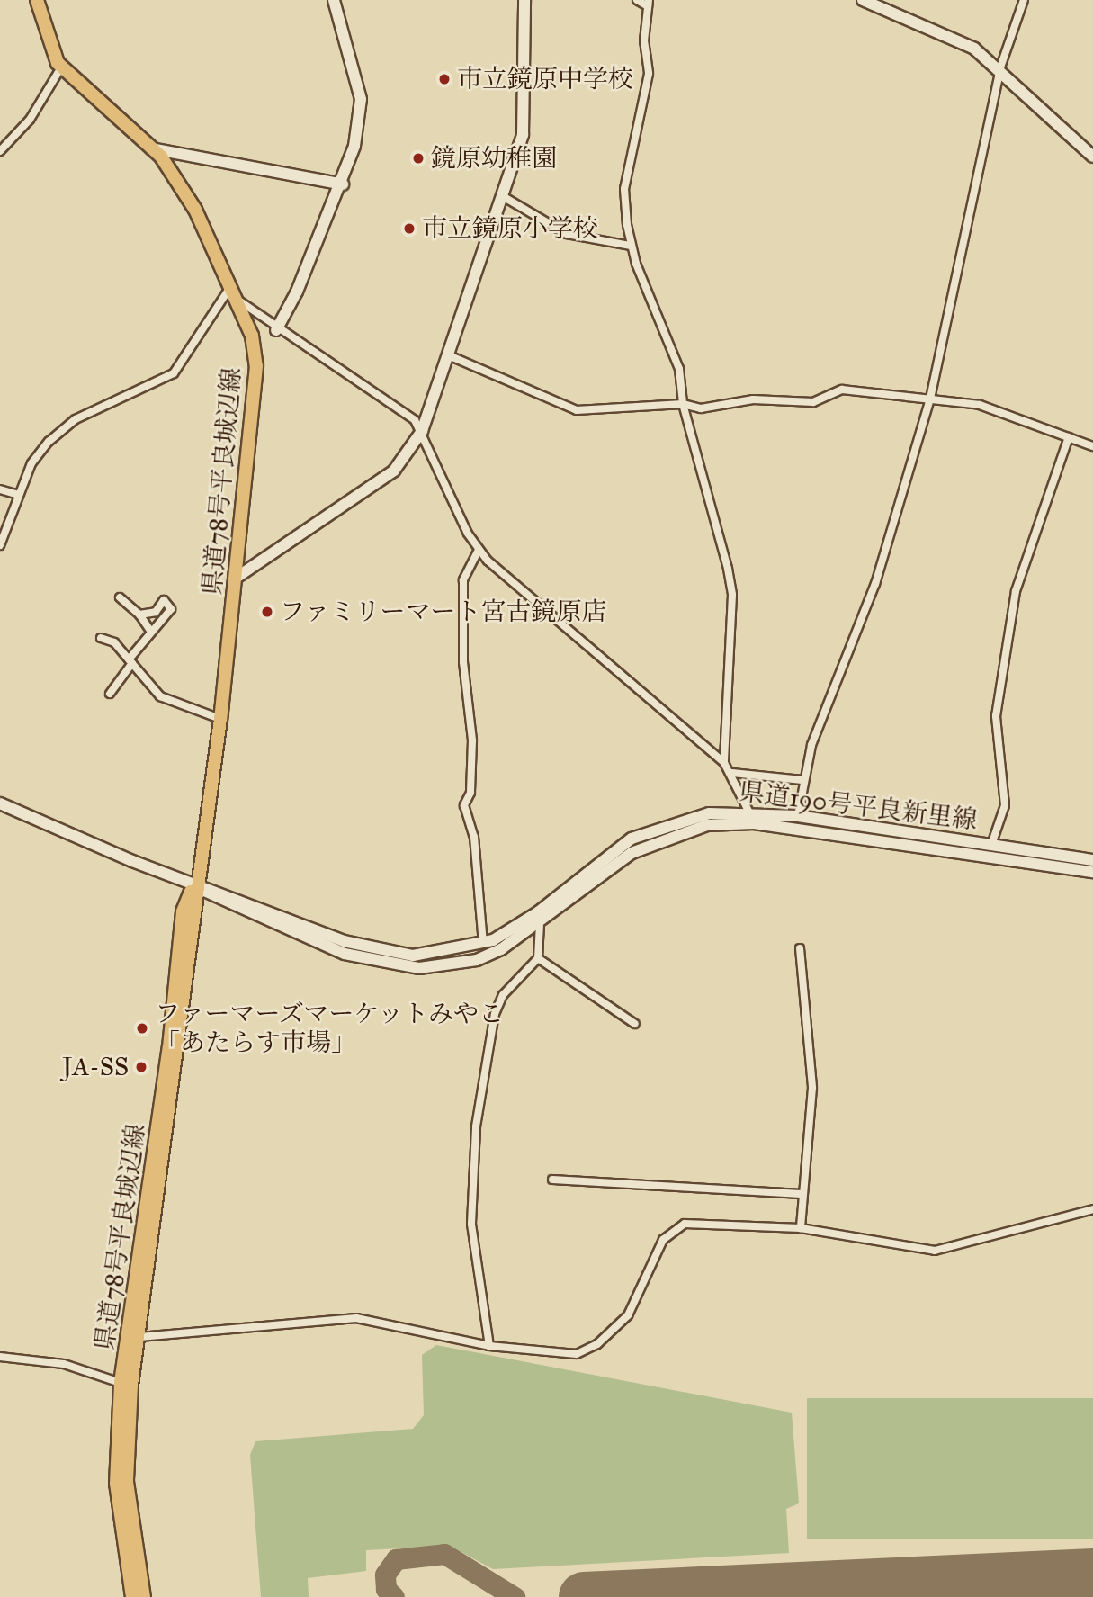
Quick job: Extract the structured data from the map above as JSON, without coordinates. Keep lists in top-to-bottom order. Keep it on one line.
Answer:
{"streets":{"main road":["県道78号平良城辺線","県道190号平良新里線"]},"crossings":[["県道78号平良城辺線","県道190号平良新里線"]],"places":["市立鏡原中学校","鏡原幼稚園","市立鏡原小学校","ファミリーマート宮古鏡原店","ファーマーズマーケットみやこ 「あたらす市場」","JA-SS"]}
